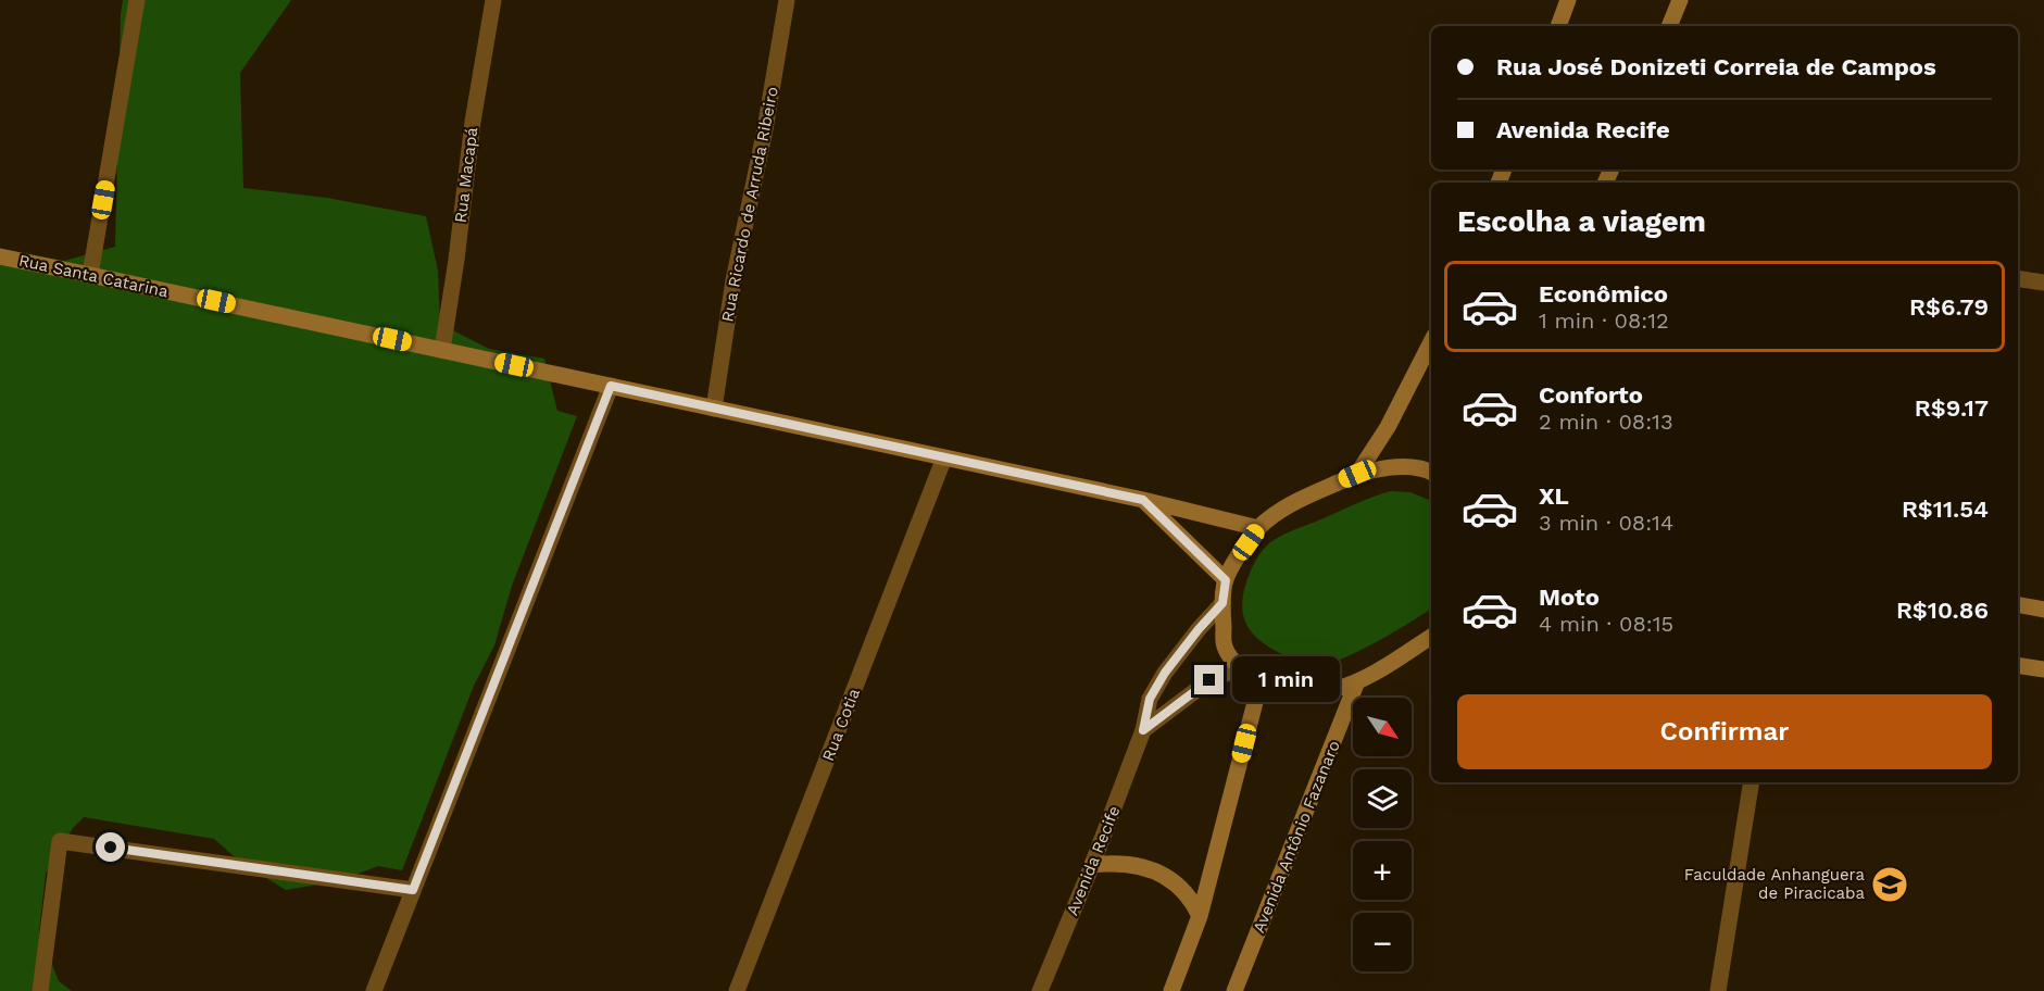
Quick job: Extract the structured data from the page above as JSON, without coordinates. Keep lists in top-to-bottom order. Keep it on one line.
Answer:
{"streets":{"main road":["Rua Santa Catarina","Avenida Antônio Fazanaro"],"street":["Rua Macapá","Rua Ricardo de Arruda Ribeiro","Rua Cotia","Avenida Recife"]},"crossings":[["Rua Macapá","Rua Santa Catarina"],["Rua Ricardo de Arruda Ribeiro","Rua Santa Catarina"],["Rua Santa Catarina","Rua Cotia"]],"places":{"school or university":["Faculdade Anhanguera de Piracicaba"]},"north":"bottom right","page":{"banner":["Rua José Donizeti Correia de Campos","Avenida Recife"],"heading":"Escolha a viagem","list":[{"name":"Econômico","note":"1 min · 08:12","value":"R$6.79"},{"name":"Conforto","note":"2 min · 08:13","value":"R$9.17"},{"name":"XL","note":"3 min · 08:14","value":"R$11.54"},{"name":"Moto","note":"4 min · 08:15","value":"R$10.86"}],"bubble":"1 min","buttons":"Confirmar","map_buttons":["+","−"]}}
